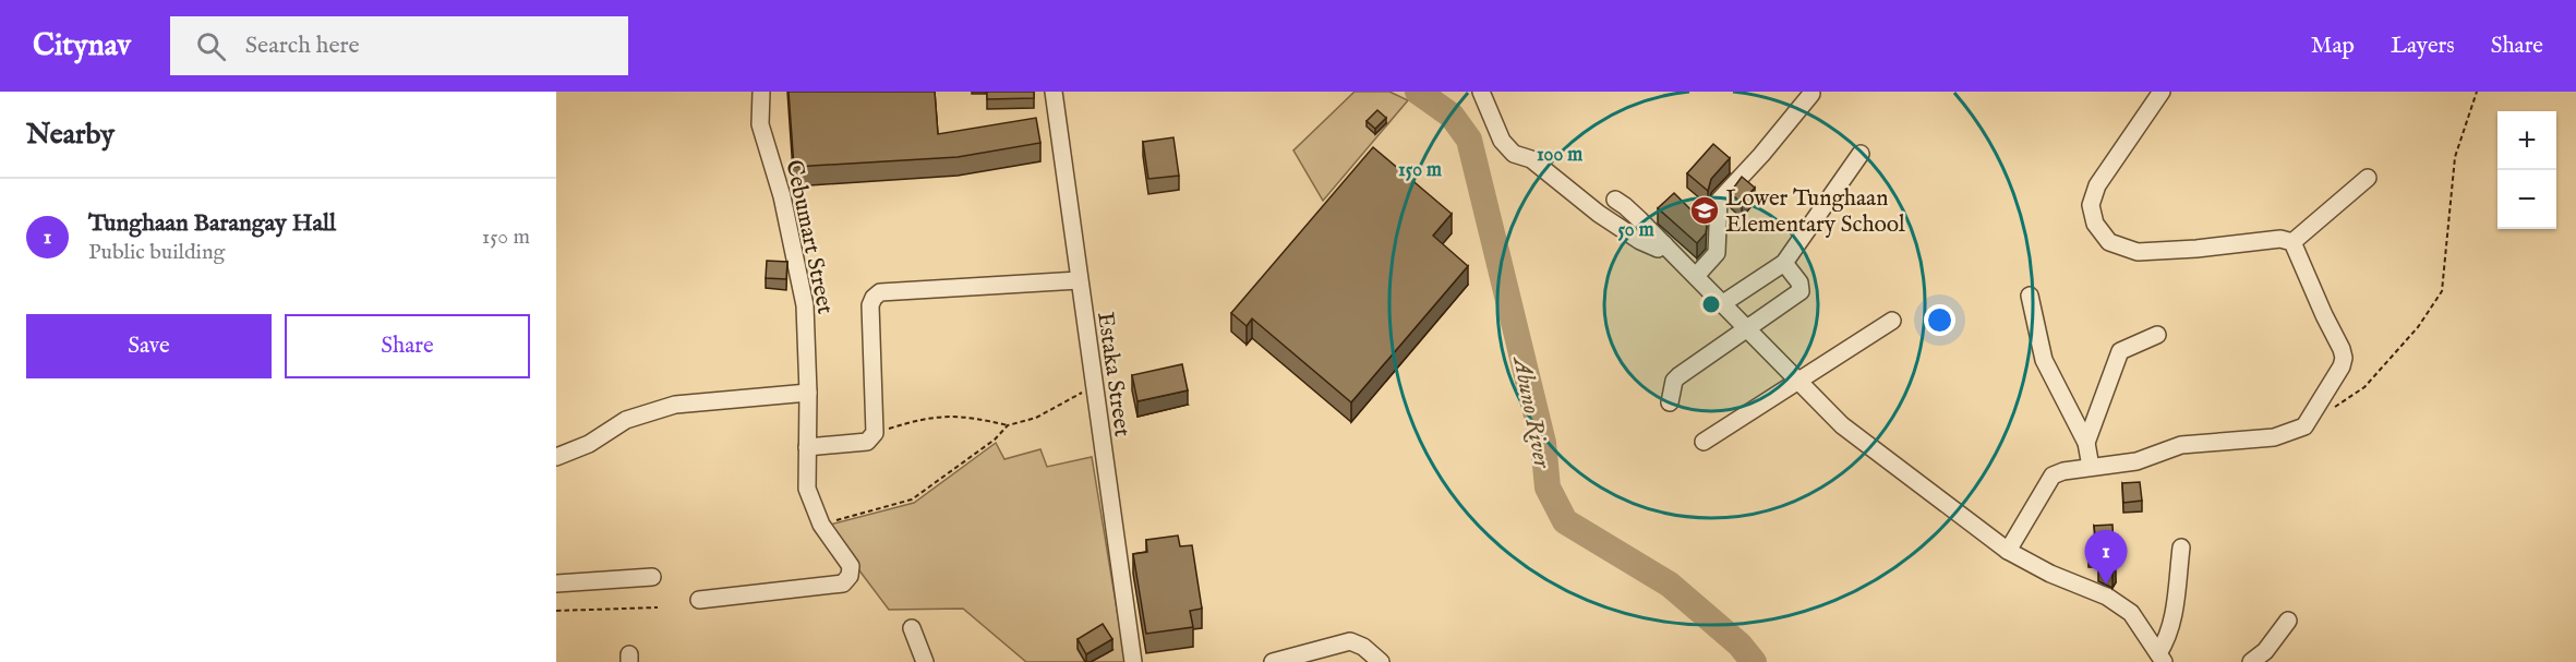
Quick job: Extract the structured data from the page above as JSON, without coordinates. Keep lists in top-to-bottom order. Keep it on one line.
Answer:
{"streets":{"street":["Cebumart Street","Estaka Street"]},"water":["Abuno River"],"places":{"school or university":["Lower Tunghaan Elementary School"]},"page":{"header":"Citynav","search":"Search here","nav":["Map","Layers","Share"],"heading":"Nearby","map_buttons":["+","−"],"list":[{"mark":"1","name":"Tunghaan Barangay Hall","note":"Public building","value":"150 m"}],"buttons":["Save","Share"],"pins":"1"},"rings":["100 m","150 m","50 m"]}
